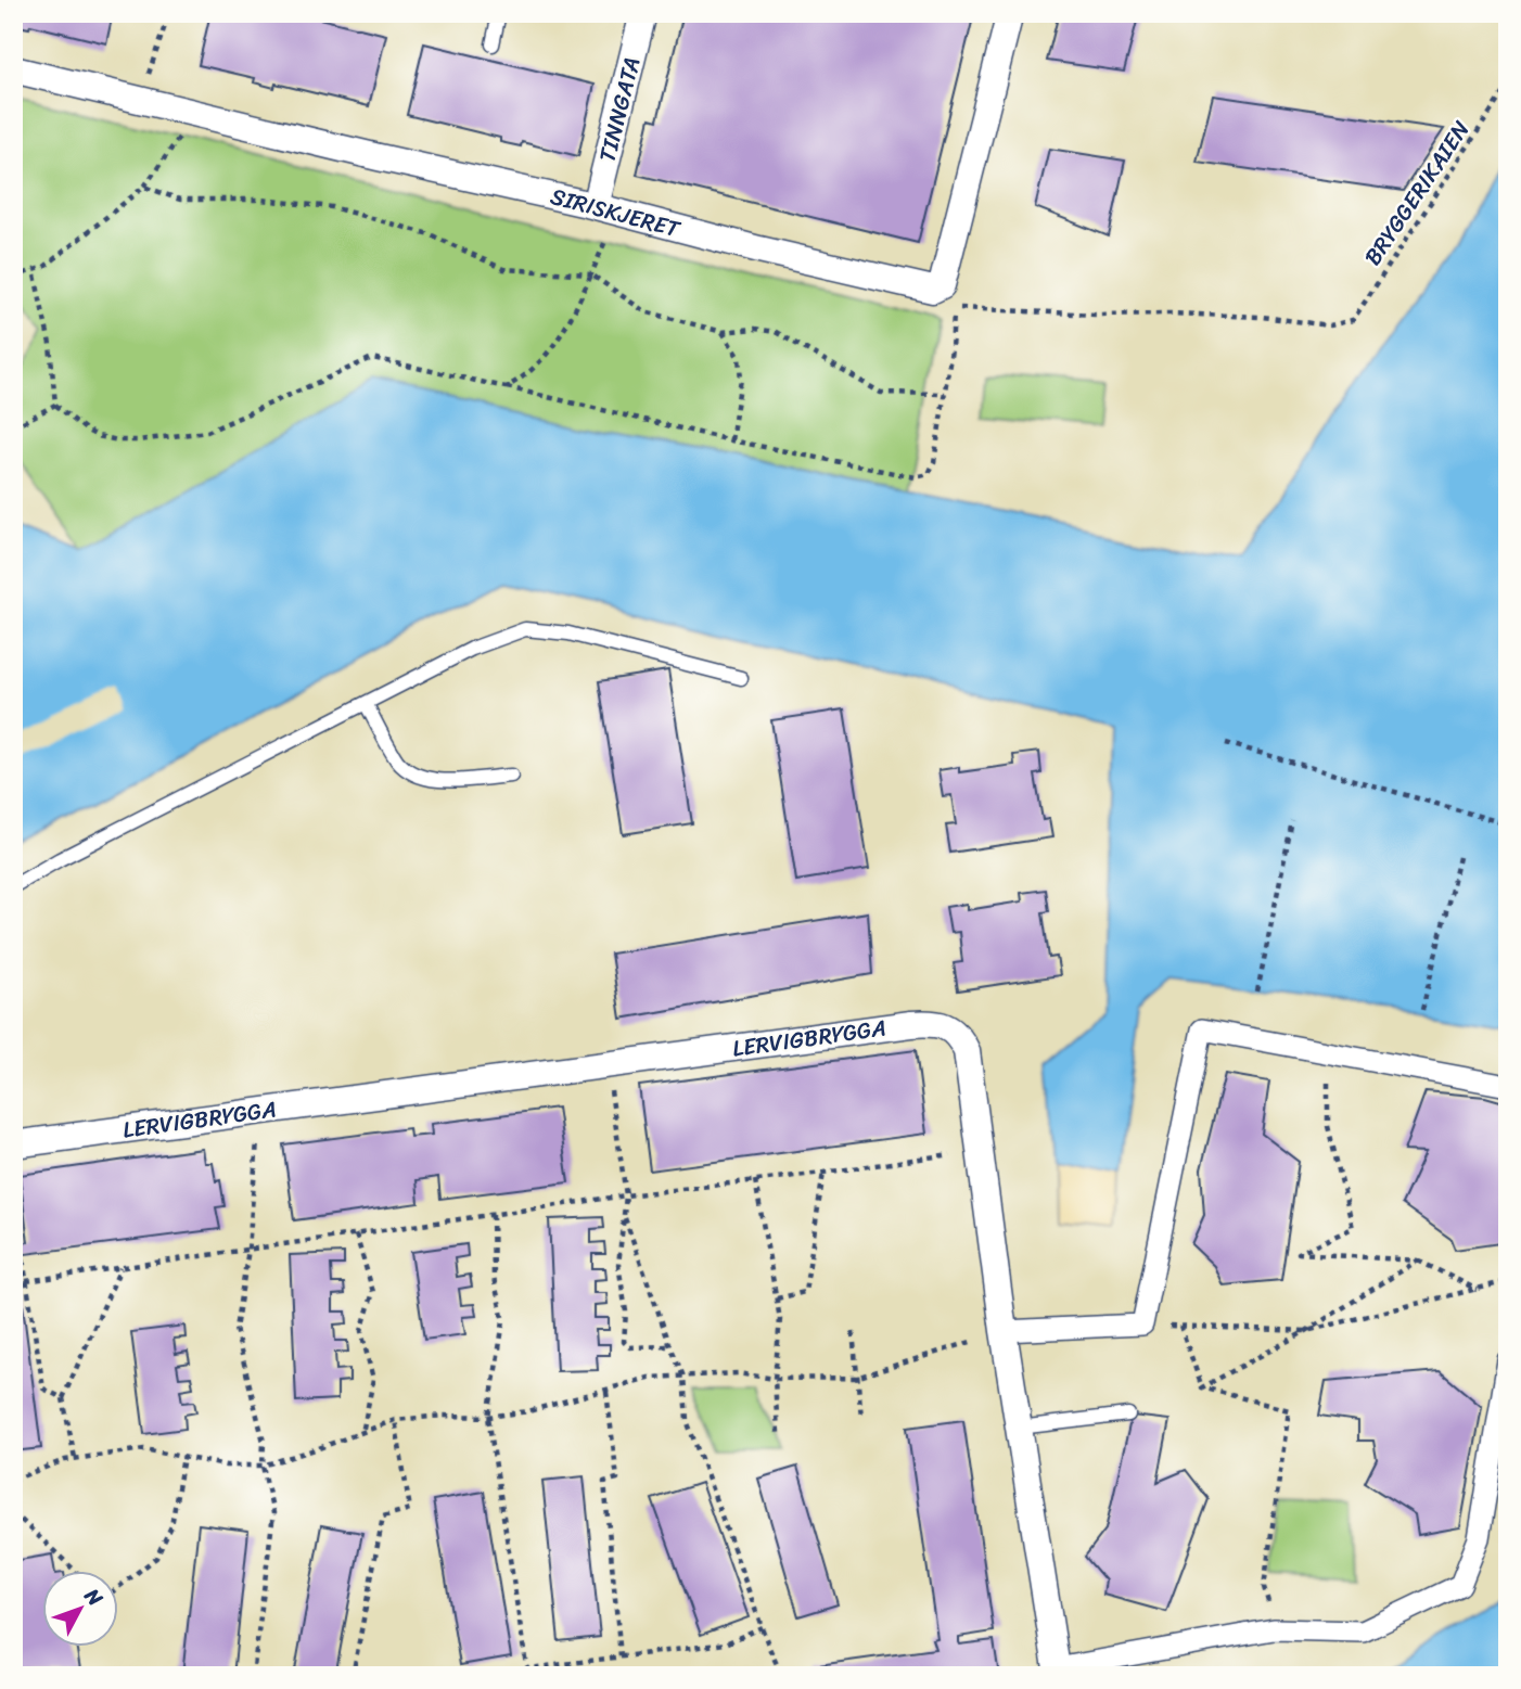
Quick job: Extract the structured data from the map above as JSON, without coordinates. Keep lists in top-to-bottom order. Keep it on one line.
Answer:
{"streets":{"street":["TINNGATA","SIRISKJERET","LERVIGBRYGGA"],"path":["BRYGGERIKAIEN"]},"crossings":[["TINNGATA","SIRISKJERET"]],"north":"top right"}
